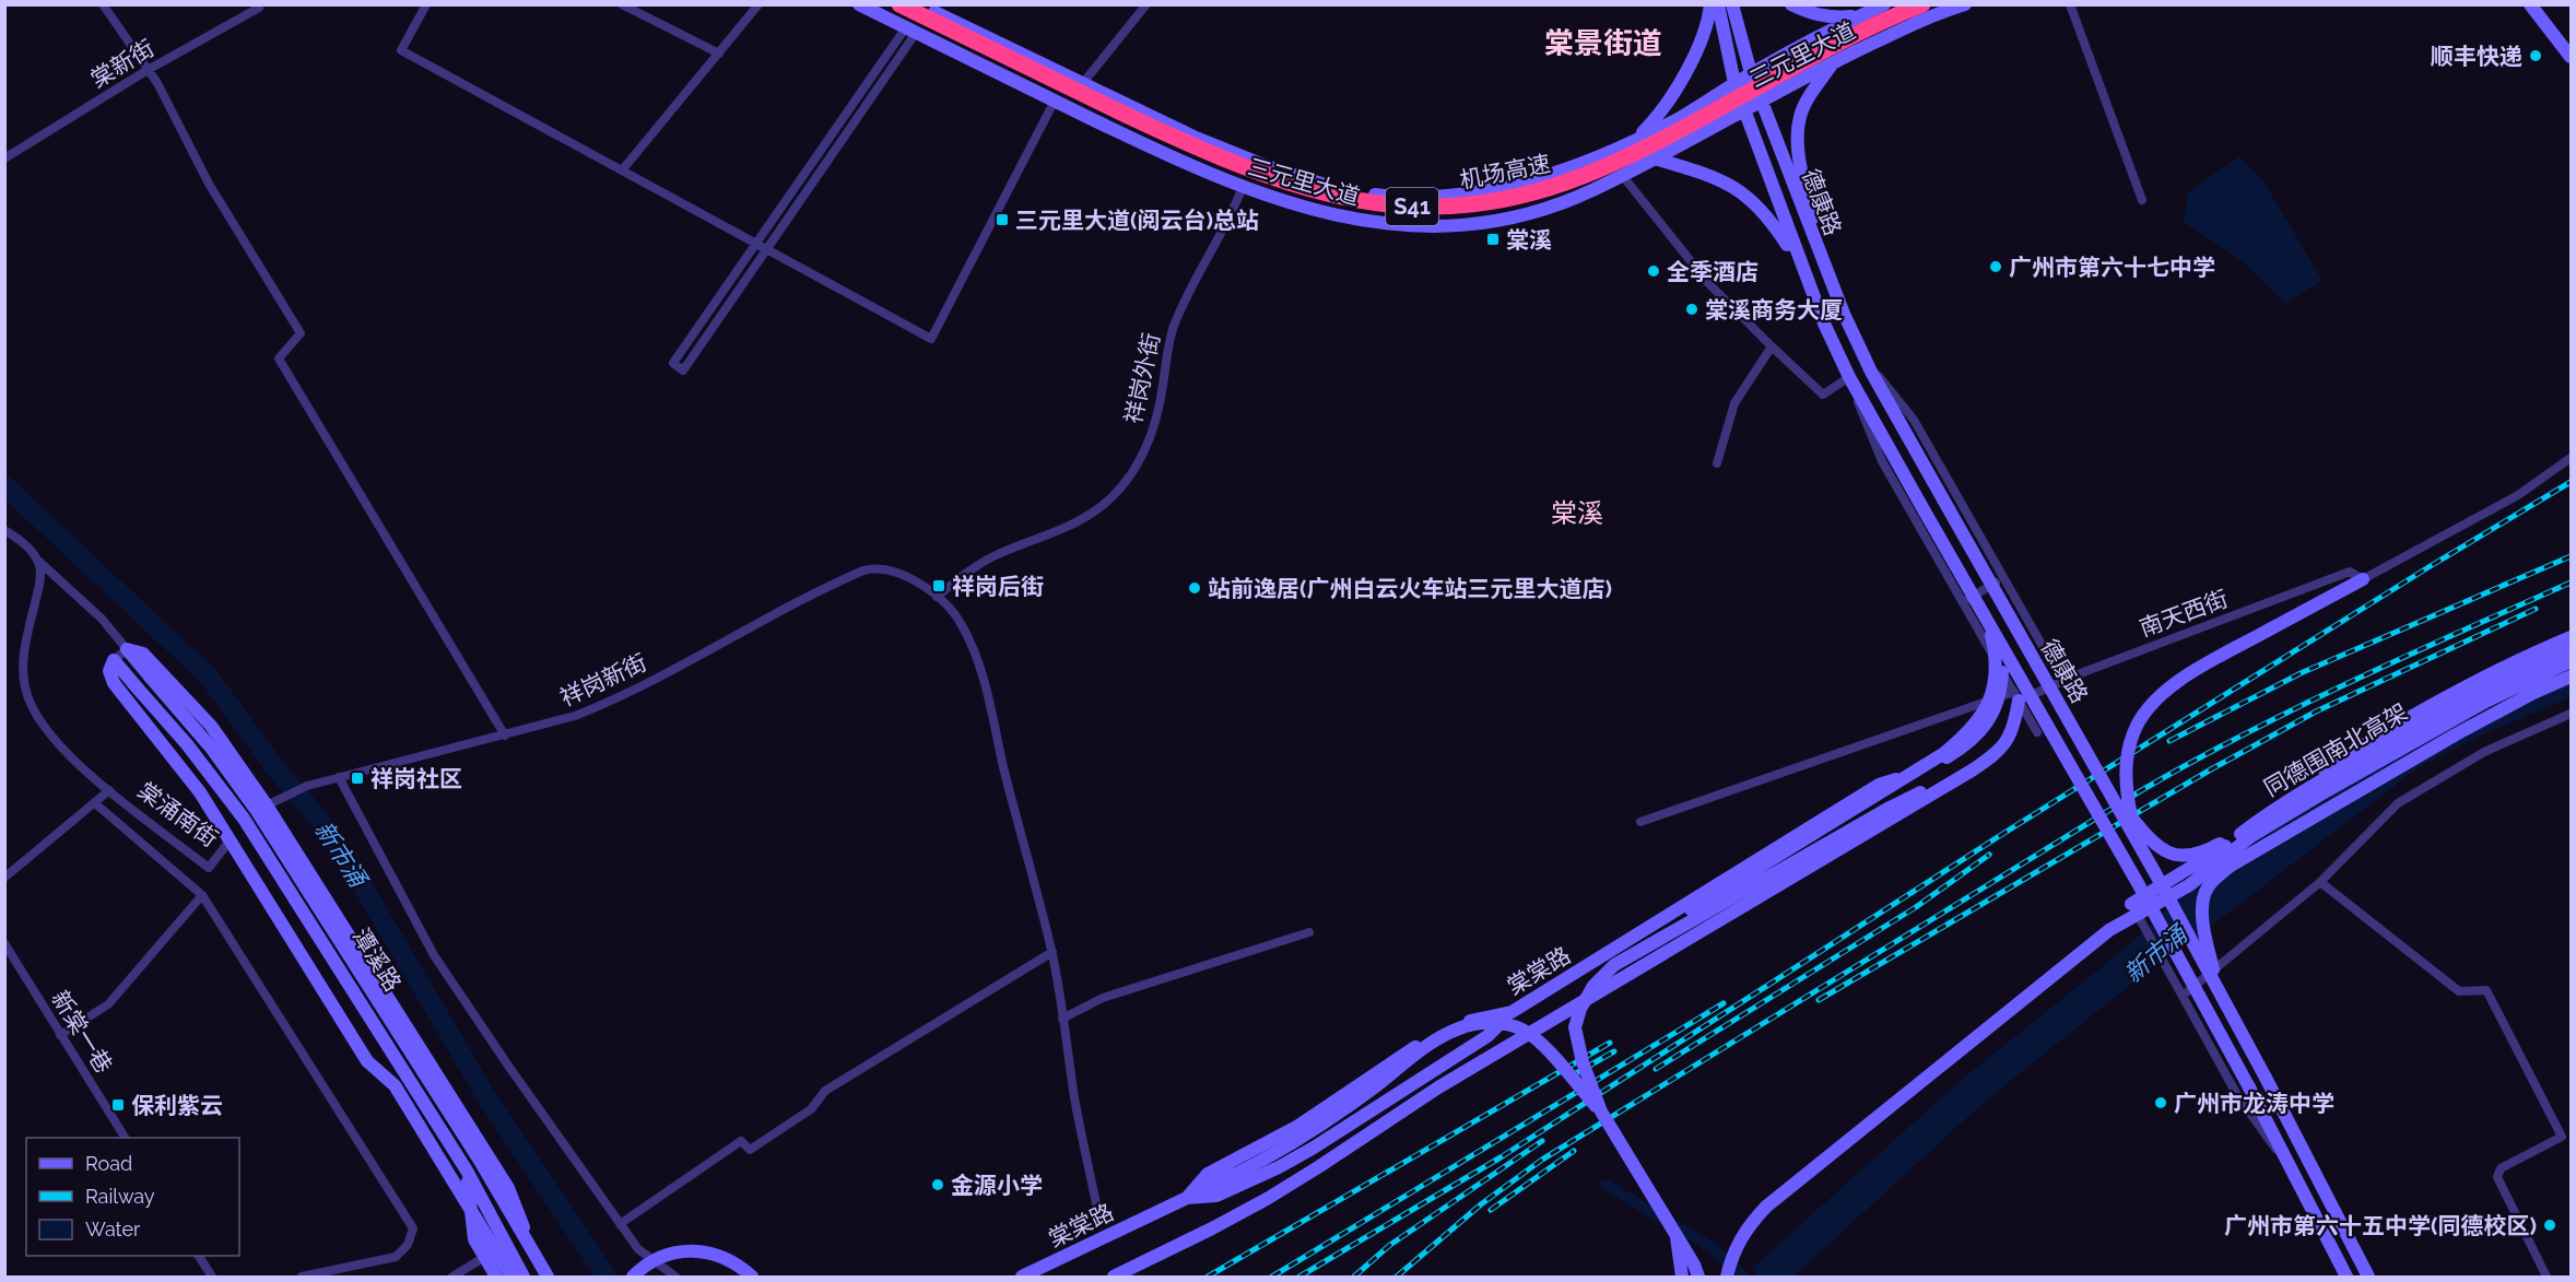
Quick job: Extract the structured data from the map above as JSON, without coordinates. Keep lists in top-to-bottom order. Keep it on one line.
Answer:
{"streets":{"highway":["机场高速","S41"],"main road":["三元里大道","德康路","同德围南北高架","棠涌南街","潭溪路","棠棠路"],"street":["棠新街","祥岗外街","南天西街","祥岗新街","新棠一巷"]},"crossings":[["三元里大道","德康路"],["三元里大道","祥岗外街"],["祥岗外街","祥岗新街"],["南天西街","棠棠路"],["棠涌南街","潭溪路"]],"districts":["棠景街道","棠溪"],"water":["新市涌"],"places":{"other":["顺丰快递","广州市第六十七中学","全季酒店","棠溪商务大厦","站前逸居(广州白云火车站三元里大道店)","广州市龙涛中学","金源小学","广州市第六十五中学(同德校区)"],"transit":["三元里大道(阅云台)总站","棠溪","祥岗后街","祥岗社区","保利紫云"]},"legend":["Road","Railway","Water"]}
